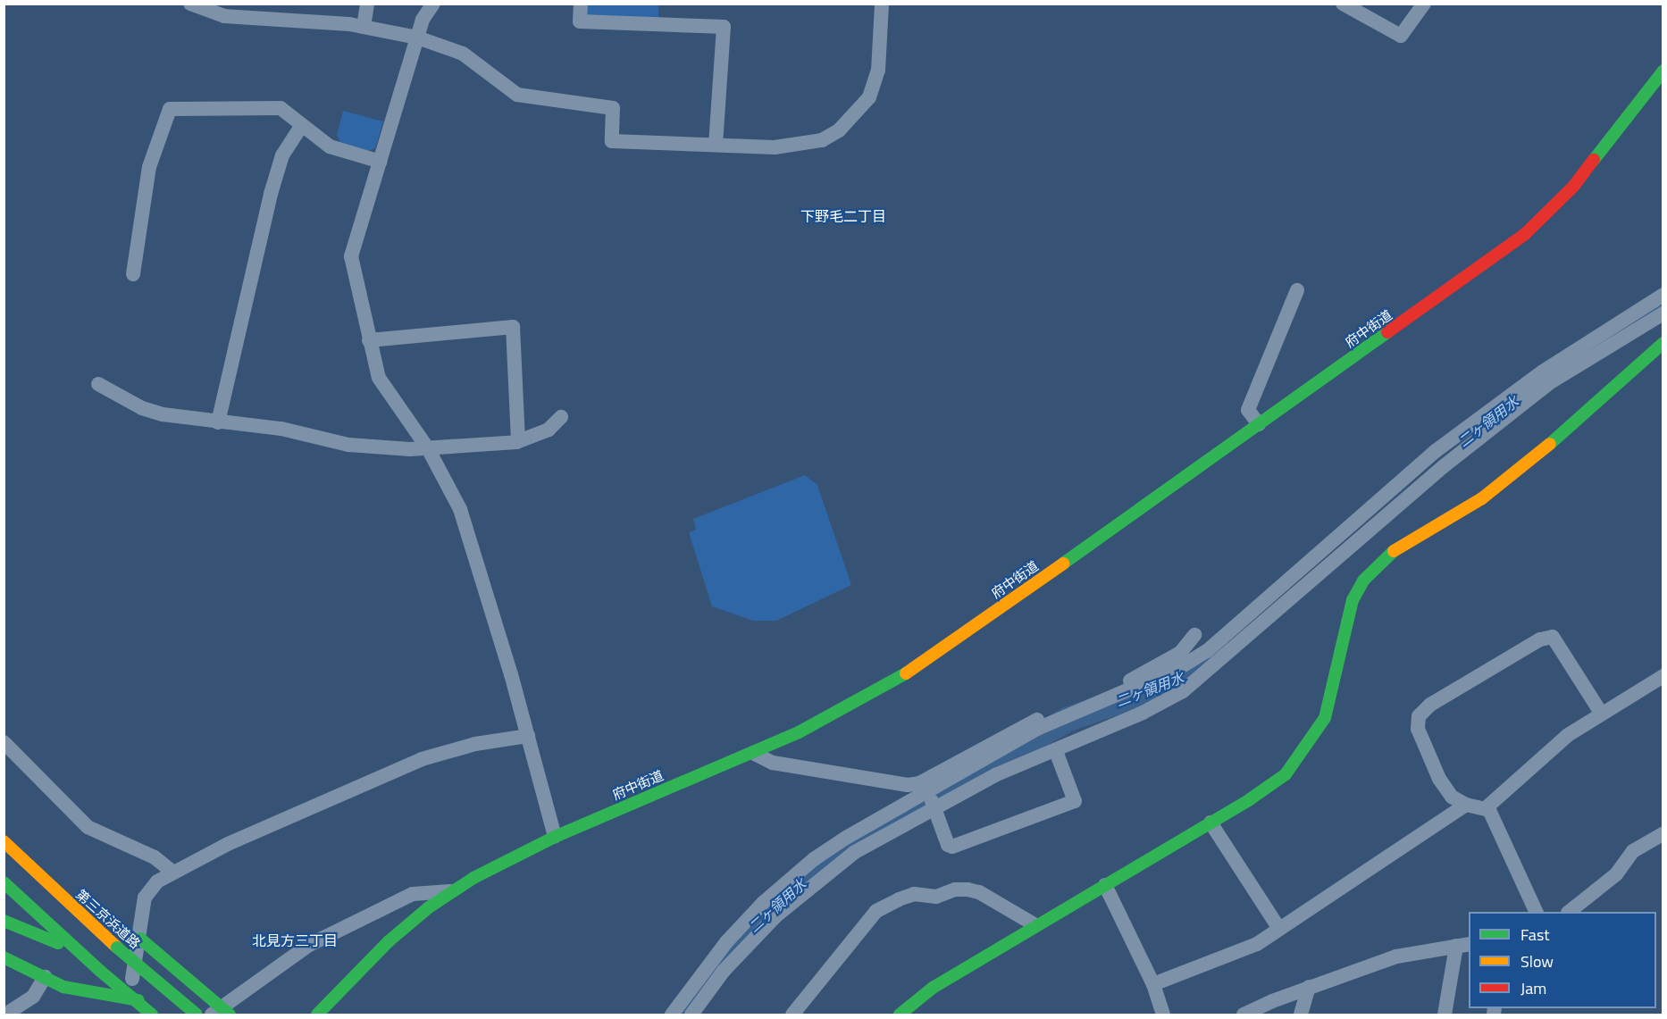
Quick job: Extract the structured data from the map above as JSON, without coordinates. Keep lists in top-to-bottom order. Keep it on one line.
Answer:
{"streets":{"main road":["府中街道","第三京浜道路"]},"districts":["下野毛二丁目","北見方三丁目"],"water":["二ヶ領用水"],"legend":["Fast","Slow","Jam"]}
